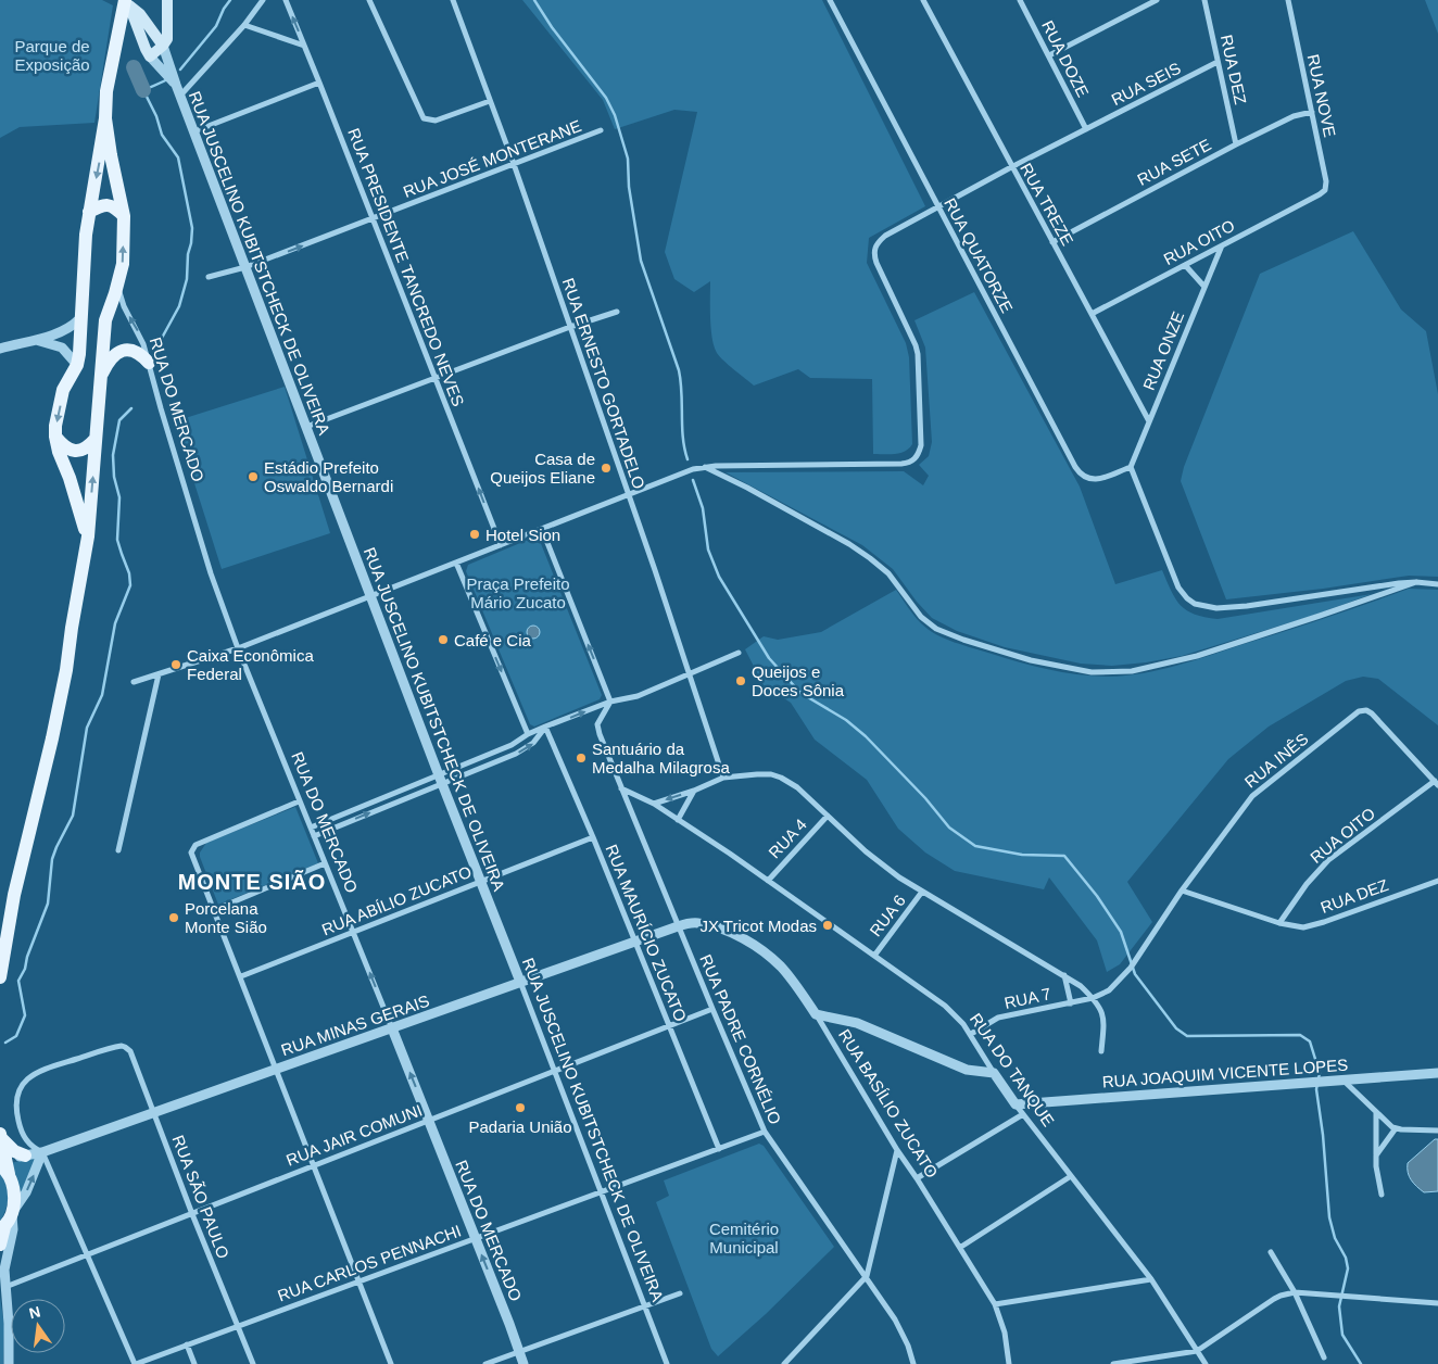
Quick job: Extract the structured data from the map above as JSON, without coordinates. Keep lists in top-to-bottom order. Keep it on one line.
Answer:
{"streets":{"street":["RUA DOZE","RUA DEZ","RUA SEIS","RUA NOVE","RUA JOSÉ MONTERANE","RUA SETE","RUA TREZE","RUA OITO","RUA QUATORZE","RUA JUSCELINO KUBITSTCHECK DE OLIVEIRA","RUA PRESIDENTE TANCREDO NEVES","RUA ONZE","RUA ERNESTO GORTADELO","RUA DO MERCADO","RUA INÊS","RUA 4","RUA ABÍLIO ZUCATO","RUA 6","RUA MAURÍCIO ZUCATO","RUA 7","RUA MINAS GERAIS","RUA PADRE CORNÉLIO","RUA DO TANQUE","RUA JOAQUIM VICENTE LOPES","RUA BASÍLIO ZUCATO","RUA JAIR COMUNI","RUA SÃO PAULO","RUA CARLOS PENNACHI"]},"crossings":[["RUA DOZE","RUA SEIS"],["RUA DEZ","RUA SEIS"],["RUA DEZ","RUA SETE"],["RUA DEZ","RUA OITO"],["RUA SEIS","RUA TREZE"],["RUA SEIS","RUA QUATORZE"],["RUA NOVE","RUA SETE"],["RUA NOVE","RUA OITO"],["RUA JOSÉ MONTERANE","RUA JUSCELINO KUBITSTCHECK DE OLIVEIRA"],["RUA JOSÉ MONTERANE","RUA PRESIDENTE TANCREDO NEVES"],["RUA JOSÉ MONTERANE","RUA ERNESTO GORTADELO"],["RUA SETE","RUA TREZE"],["RUA TREZE","RUA OITO"],["RUA TREZE","RUA ONZE"],["RUA OITO","RUA ONZE"],["RUA OITO","RUA INÊS"],["RUA QUATORZE","RUA ONZE"],["RUA JUSCELINO KUBITSTCHECK DE OLIVEIRA","RUA ABÍLIO ZUCATO"],["RUA JUSCELINO KUBITSTCHECK DE OLIVEIRA","RUA MINAS GERAIS"],["RUA JUSCELINO KUBITSTCHECK DE OLIVEIRA","RUA JAIR COMUNI"],["RUA JUSCELINO KUBITSTCHECK DE OLIVEIRA","RUA CARLOS PENNACHI"],["RUA DO MERCADO","RUA ABÍLIO ZUCATO"],["RUA DO MERCADO","RUA MINAS GERAIS"],["RUA DO MERCADO","RUA JAIR COMUNI"],["RUA DO MERCADO","RUA CARLOS PENNACHI"],["RUA INÊS","RUA 7"],["RUA 4","RUA DO TANQUE"],["RUA ABÍLIO ZUCATO","RUA MAURÍCIO ZUCATO"],["RUA 6","RUA DO TANQUE"],["RUA MAURÍCIO ZUCATO","RUA MINAS GERAIS"],["RUA MAURÍCIO ZUCATO","RUA JAIR COMUNI"],["RUA MAURÍCIO ZUCATO","RUA CARLOS PENNACHI"],["RUA 7","RUA DO TANQUE"],["RUA MINAS GERAIS","RUA PADRE CORNÉLIO"],["RUA MINAS GERAIS","RUA BASÍLIO ZUCATO"],["RUA MINAS GERAIS","RUA SÃO PAULO"],["RUA PADRE CORNÉLIO","RUA DO TANQUE"],["RUA PADRE CORNÉLIO","RUA BASÍLIO ZUCATO"],["RUA PADRE CORNÉLIO","RUA JAIR COMUNI"],["RUA PADRE CORNÉLIO","RUA CARLOS PENNACHI"],["RUA DO TANQUE","RUA JOAQUIM VICENTE LOPES"],["RUA JAIR COMUNI","RUA SÃO PAULO"],["RUA SÃO PAULO","RUA CARLOS PENNACHI"]],"one_way":["RUA PRESIDENTE TANCREDO NEVES","RUA DO MERCADO"],"districts":["MONTE SIÃO"],"parks":["Parque de Exposição","Praça Prefeito Mário Zucato","Cemitério Municipal"],"places":["Casa de Queijos Eliane","Estádio Prefeito Oswaldo Bernardi","Hotel Sion","Café e Cia","Caixa Econômica Federal","Queijos e Doces Sônia","Santuário da Medalha Milagrosa","Porcelana Monte Sião","JX Tricot Modas","Padaria União"],"north":"top"}
